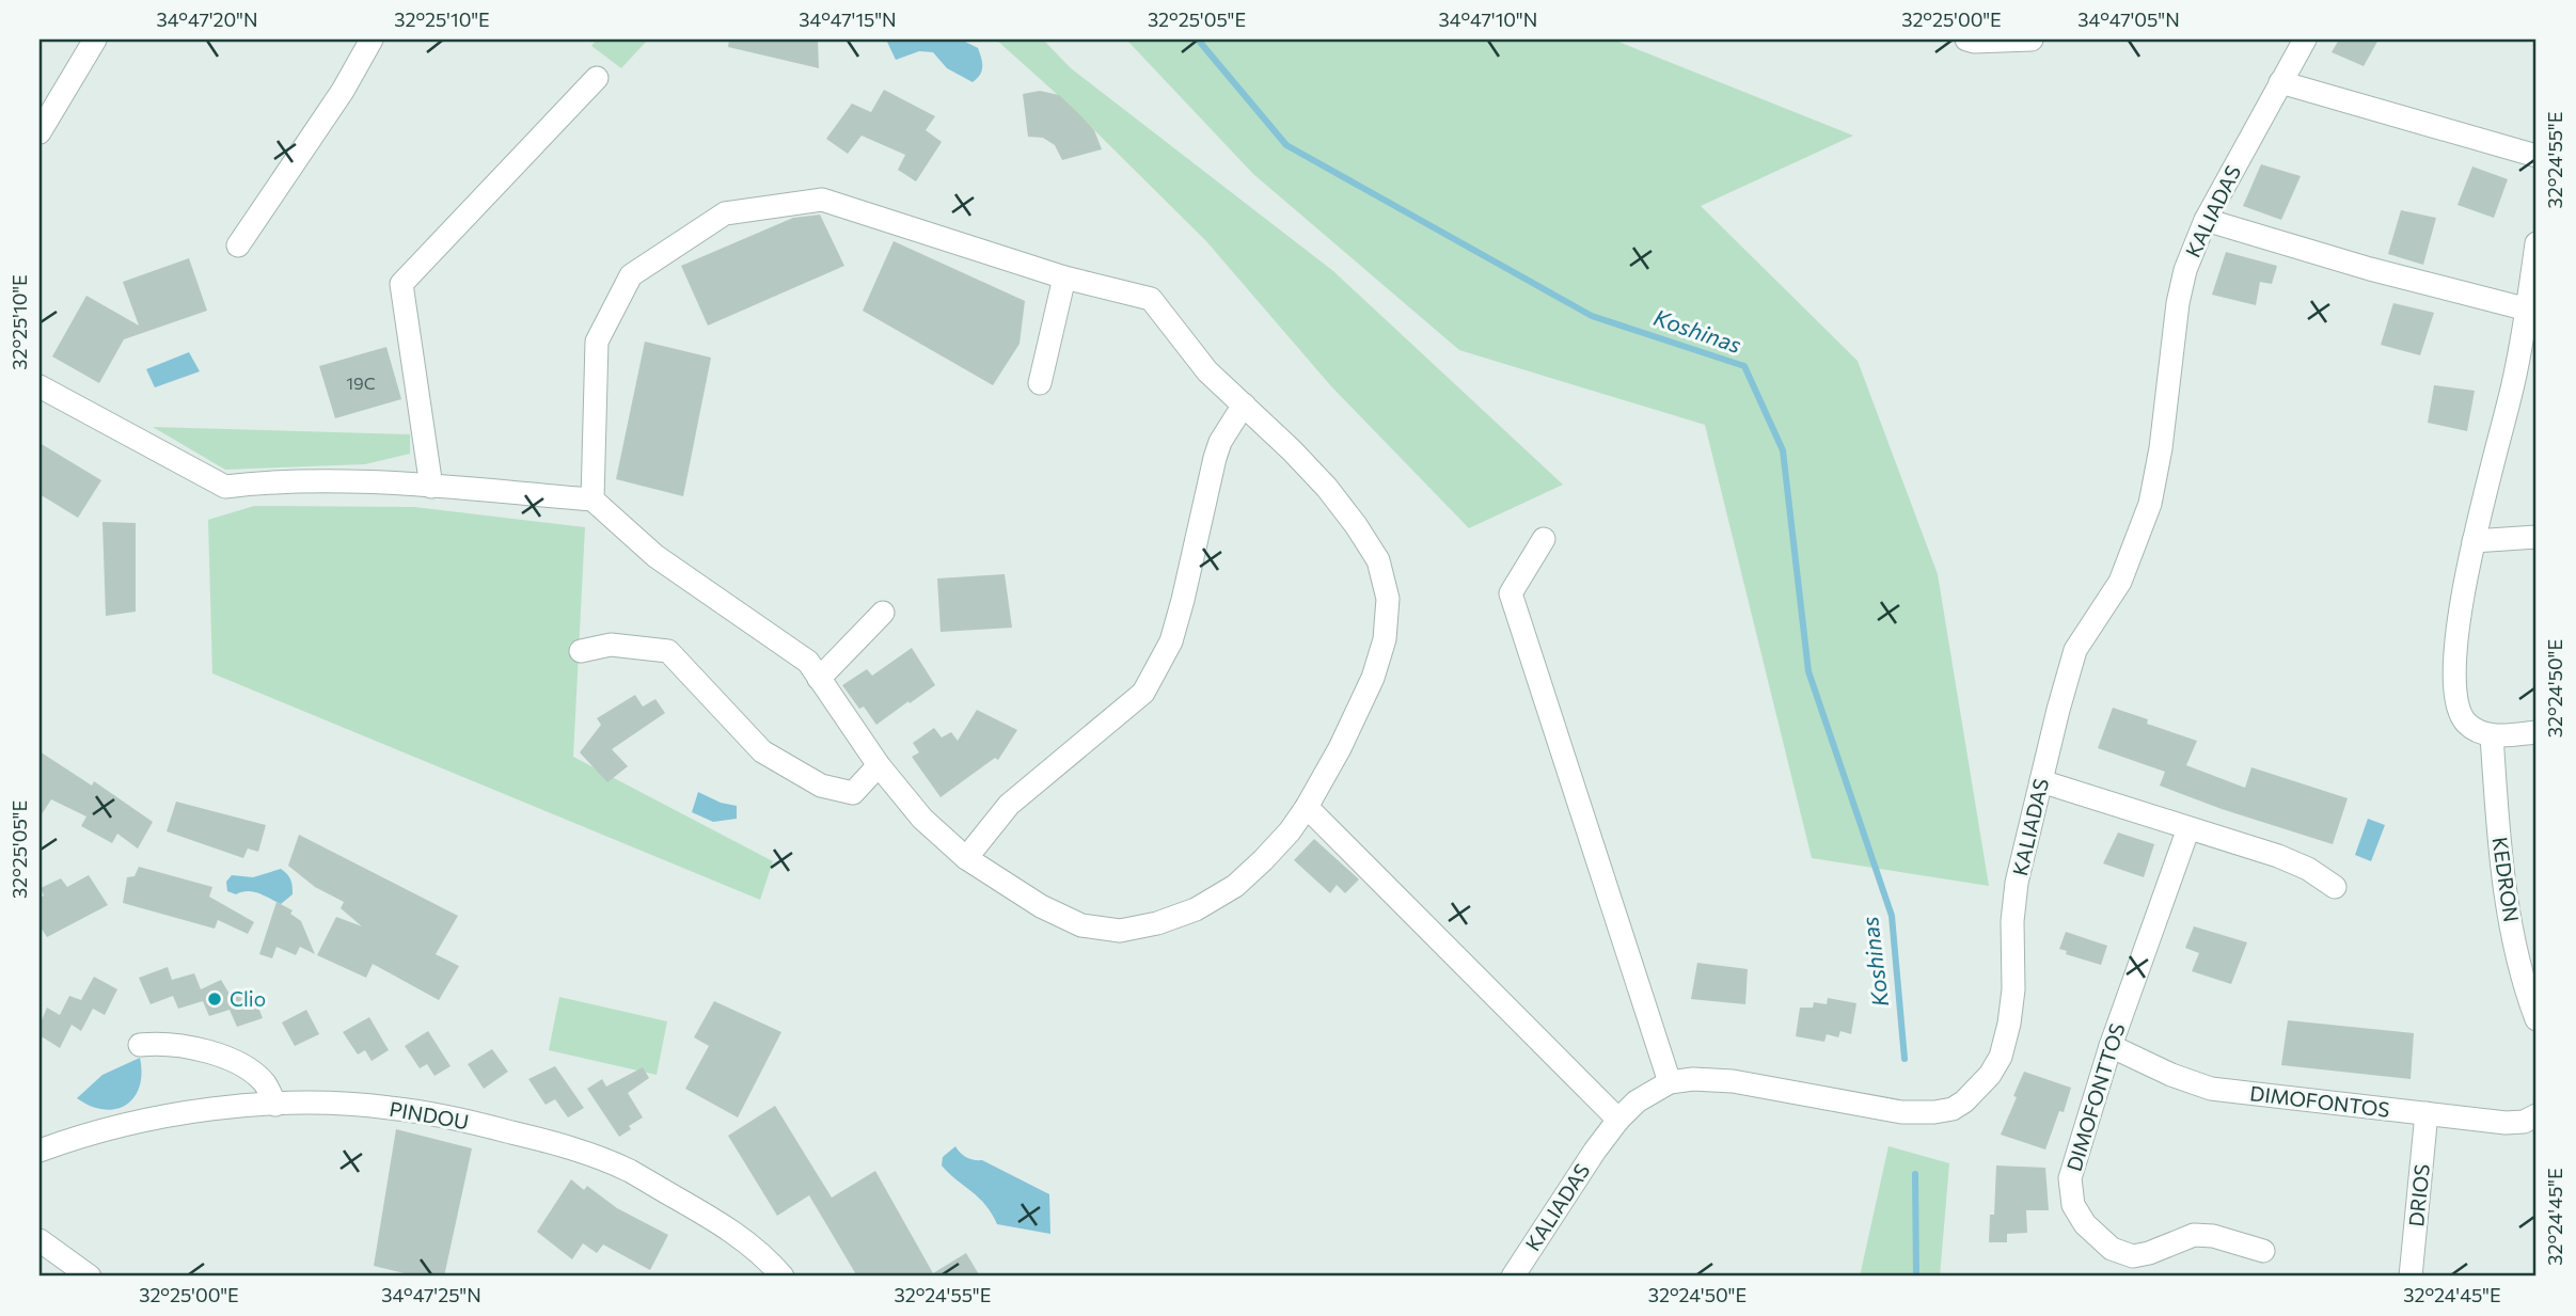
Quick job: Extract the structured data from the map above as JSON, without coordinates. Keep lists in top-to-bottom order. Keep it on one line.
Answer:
{"streets":{"street":["KALIADAS","KEDRON","DIMOFONTTOS","DIMOFONTOS","PINDOU","DRIOS"]},"crossings":[["DIMOFONTTOS","DIMOFONTOS"],["DIMOFONTOS","DRIOS"]],"water":["Koshinas"],"places":["Clio"],"house_numbers":["19C"],"coordinates":["34°47'20\"N","32°25'10\"E","34°47'15\"N","32°25'05\"E","34°47'10\"N","32°25'00\"E","34°47'05\"N","32°24'55\"E","32°24'50\"E","32°24'45\"E","34°47'25\"N"]}
